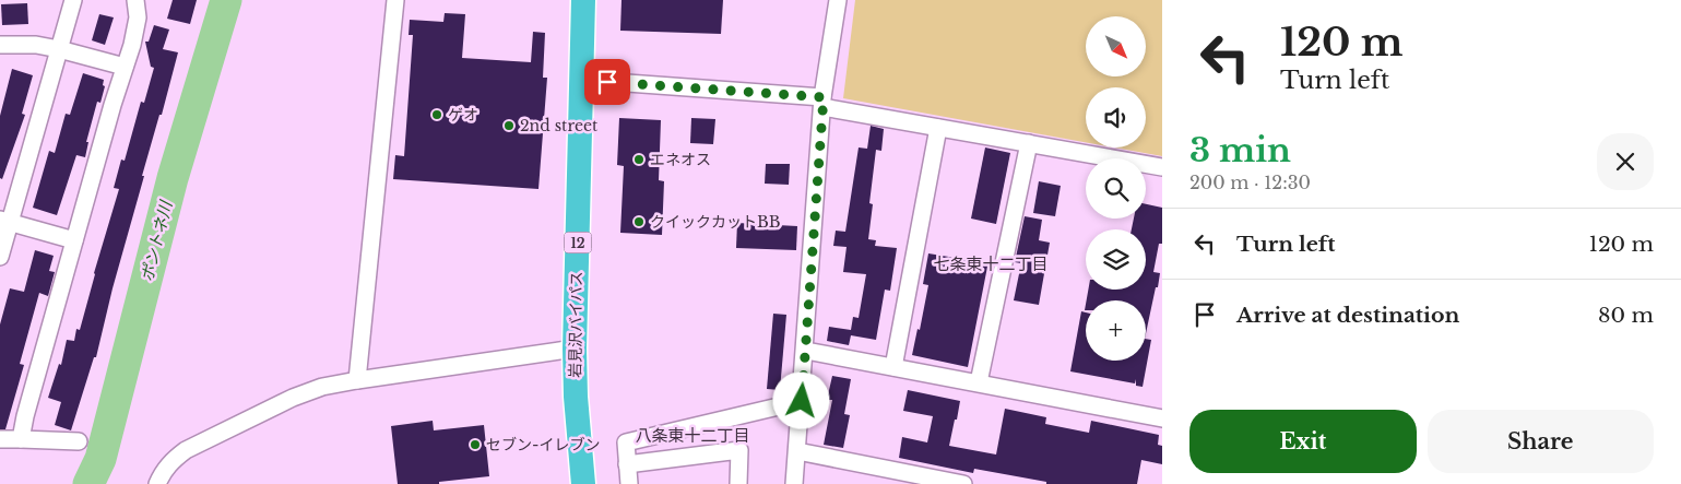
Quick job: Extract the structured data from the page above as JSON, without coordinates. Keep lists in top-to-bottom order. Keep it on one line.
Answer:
{"streets":{"highway":["12","岩見沢バイパス"]},"districts":["七条東十二丁目","八条東十二丁目"],"water":["ポントネ川"],"places":["ゲオ","2nd street","エネオス","クイックカットBB","セブン-イレブン"],"north":"bottom right","page":{"turn":["120 m","Turn left"],"map_buttons":"+","heading":["3 min","200 m · 12:30"],"list":[{"name":"Turn left","value":"120 m"},{"name":"Arrive at destination","value":"80 m"}],"buttons":["Exit","Share"]}}
